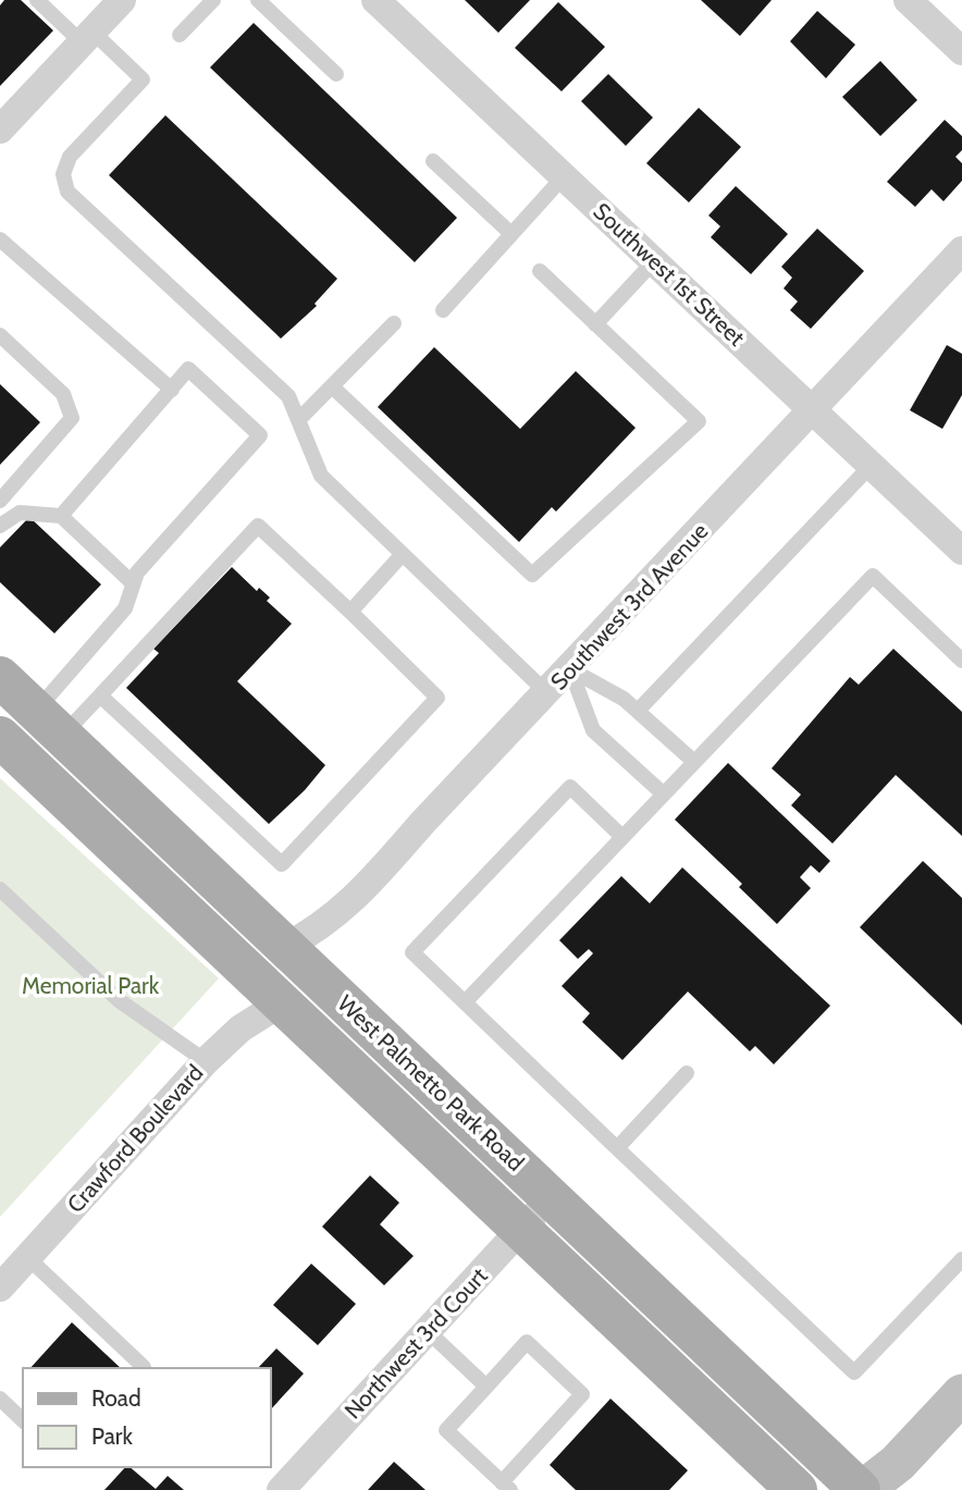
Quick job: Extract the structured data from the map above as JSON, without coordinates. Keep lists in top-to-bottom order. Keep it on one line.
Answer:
{"streets":{"main road":["West Palmetto Park Road"],"street":["Southwest 1st Street","Southwest 3rd Avenue","Crawford Boulevard","Northwest 3rd Court"]},"crossings":[["Southwest 1st Street","Southwest 3rd Avenue"],["Southwest 3rd Avenue","West Palmetto Park Road"],["West Palmetto Park Road","Crawford Boulevard"],["West Palmetto Park Road","Northwest 3rd Court"]],"parks":["Memorial Park"],"legend":["Road","Park"]}
